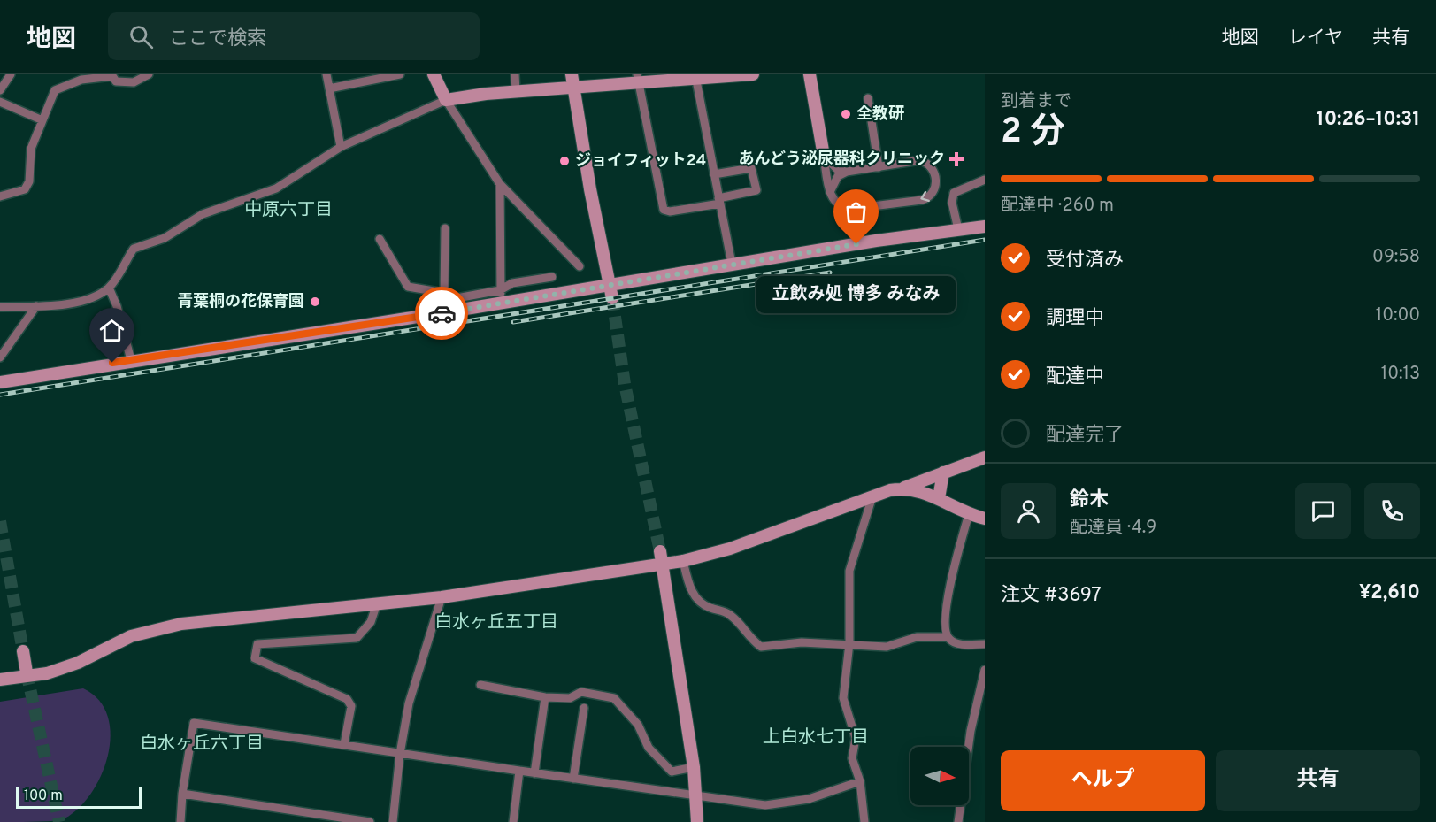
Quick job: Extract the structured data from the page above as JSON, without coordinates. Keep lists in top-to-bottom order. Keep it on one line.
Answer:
{"districts":["中原六丁目","白水ヶ丘五丁目","上白水七丁目","白水ヶ丘六丁目"],"places":{"other":["全教研","ジョイフィット24","立飲み処 博多 みなみ","青葉桐の花保育園"],"health":["あんどう泌尿器科クリニック"]},"scale_bar":"100 m","north":"right","page":{"header":"地図","search":"ここで検索","nav":["地図","レイヤ","共有"],"heading":["2 分","到着まで","10:26–10:31"],"panel":["鈴木","配達員 · 4.9","注文 #3697","¥2,610"],"bar":"配達中 · 260 m","list":[["受付済み","09:58"],["調理中","10:00"],["配達中","10:13"],"配達完了"],"bubble":"立飲み処 博多 みなみ","buttons":["ヘルプ","共有"],"scale":"100 m"}}
